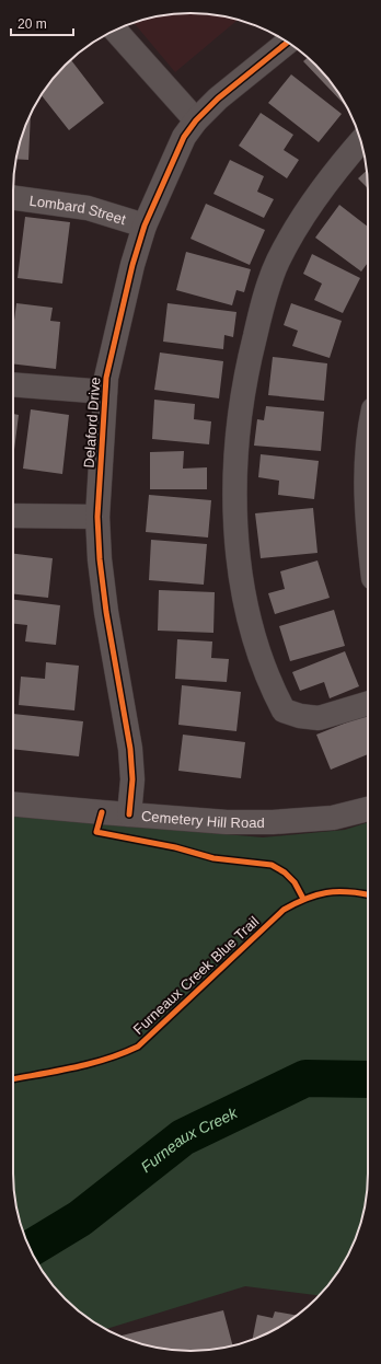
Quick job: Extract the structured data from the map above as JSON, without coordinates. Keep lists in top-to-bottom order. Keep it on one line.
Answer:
{"streets":{"street":["Lombard Street","Delaford Drive","Cemetery Hill Road"],"cycle path":["Furneaux Creek Blue Trail"]},"crossings":[["Lombard Street","Delaford Drive"],["Delaford Drive","Cemetery Hill Road"]],"water":["Furneaux Creek"],"scale_bar":"20 m"}
